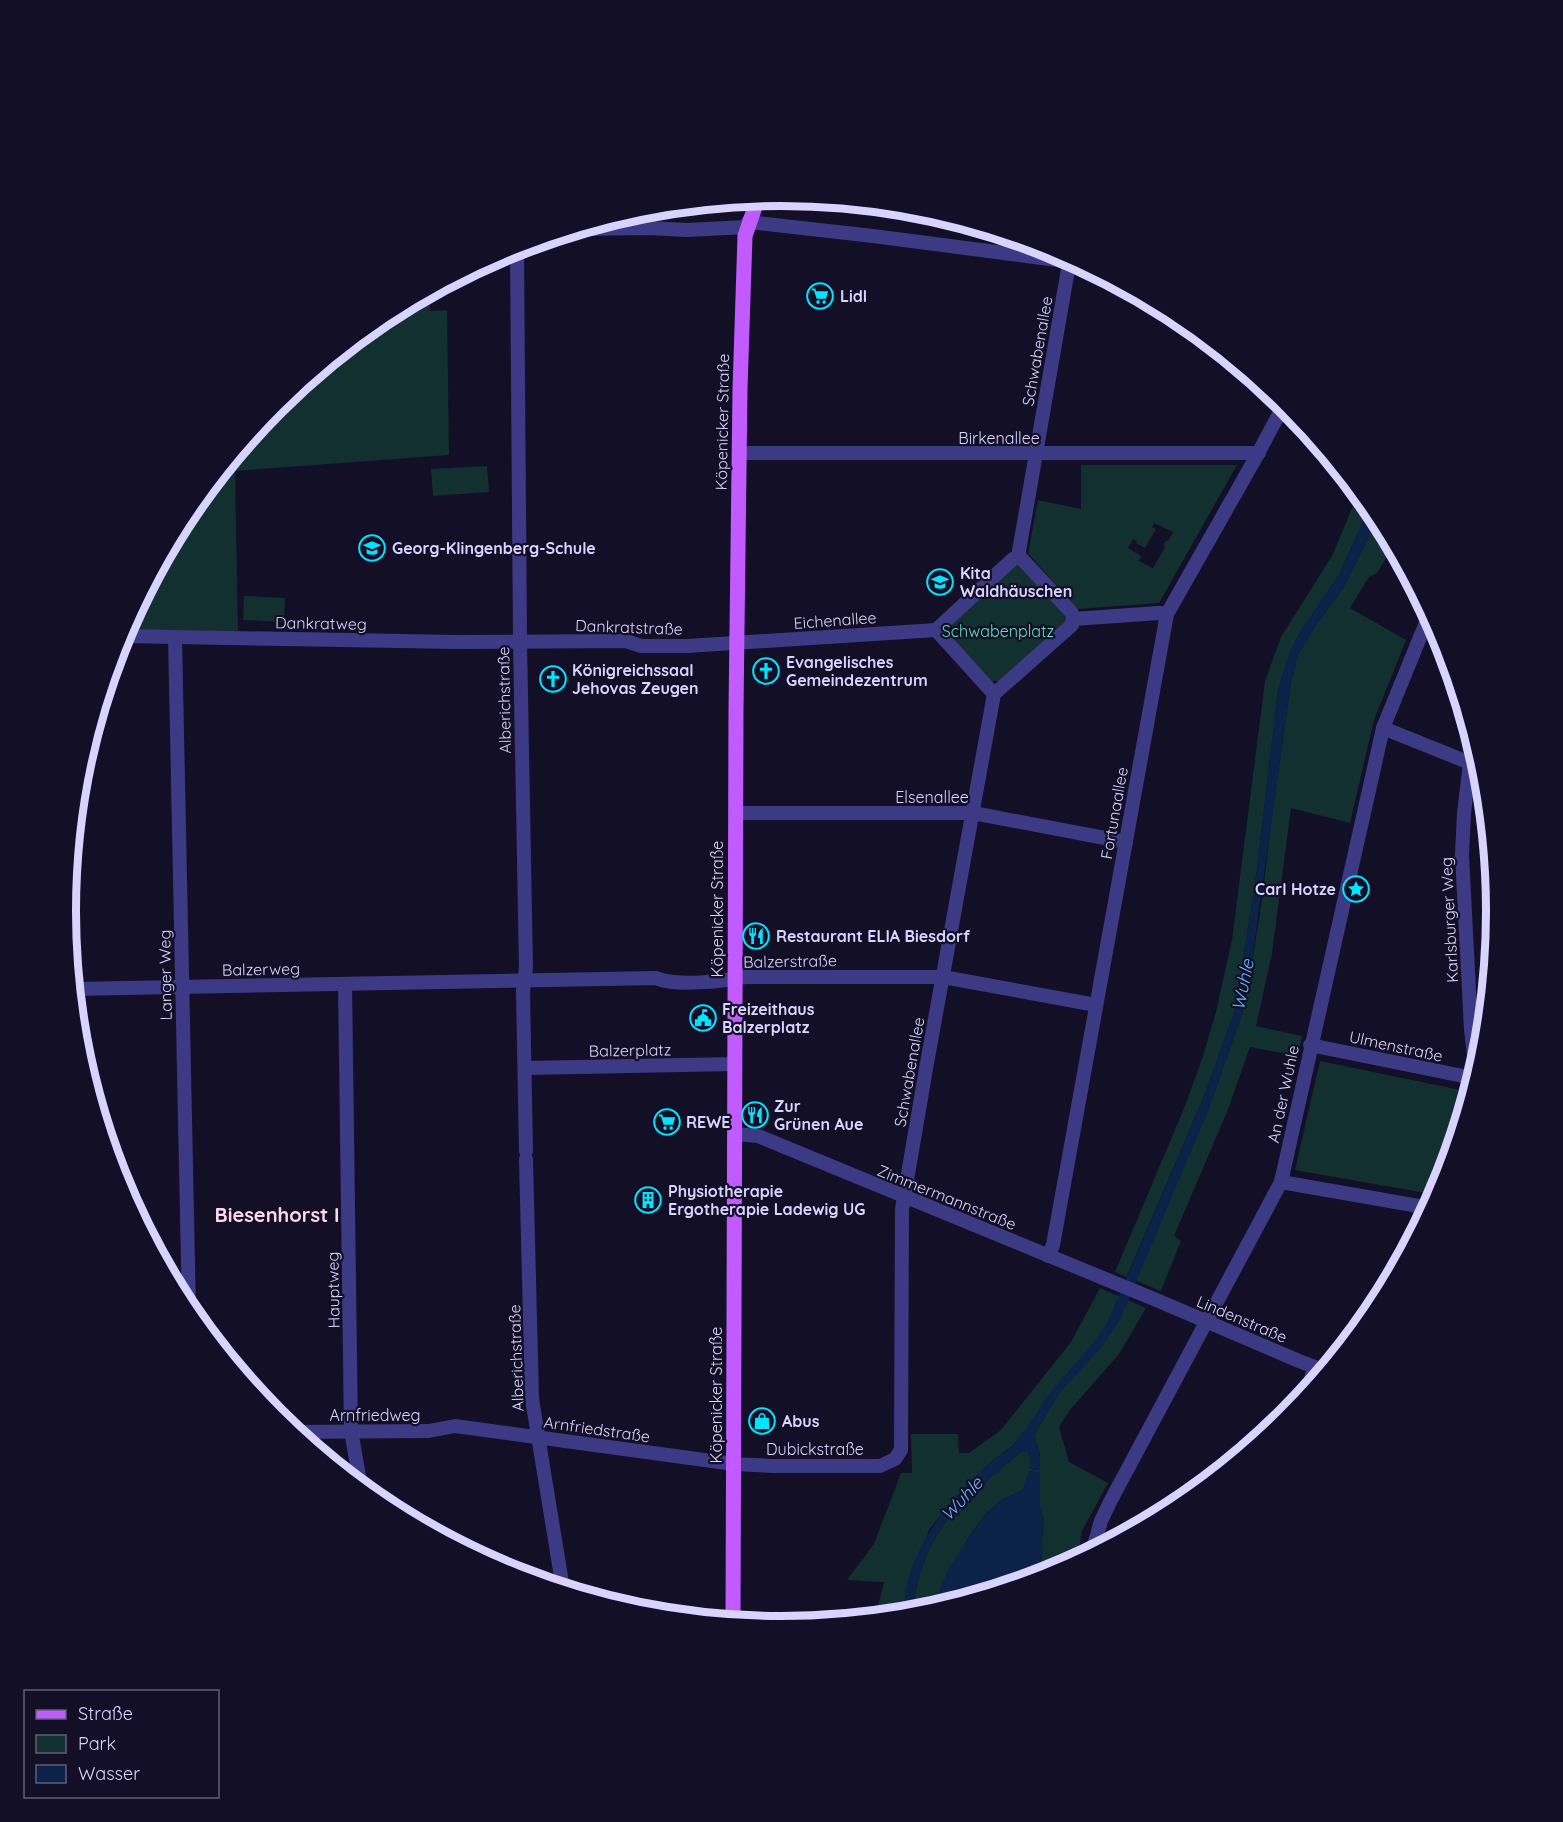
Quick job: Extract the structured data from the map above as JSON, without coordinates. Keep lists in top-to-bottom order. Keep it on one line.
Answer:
{"streets":{"main road":["Köpenicker Straße"],"street":["Schwabenallee","Birkenallee","Eichenallee","Dankratweg","Dankratstraße","Alberichstraße","Elsenallee","Fortunaallee","Karlsburger Weg","Balzerstraße","Balzerweg","Langer Weg","Ulmenstraße","Balzerplatz","An der Wuhle","Zimmermannstraße","Hauptweg","Lindenstraße","Arnfriedweg","Arnfriedstraße","Dubickstraße"]},"crossings":[["Schwabenallee","Birkenallee"],["Schwabenallee","Elsenallee"],["Schwabenallee","Balzerstraße"],["Schwabenallee","Zimmermannstraße"],["Schwabenallee","Dubickstraße"],["Köpenicker Straße","Birkenallee"],["Köpenicker Straße","Eichenallee"],["Köpenicker Straße","Dankratstraße"],["Köpenicker Straße","Elsenallee"],["Köpenicker Straße","Balzerstraße"],["Köpenicker Straße","Balzerplatz"],["Köpenicker Straße","Zimmermannstraße"],["Köpenicker Straße","Arnfriedstraße"],["Köpenicker Straße","Dubickstraße"],["Birkenallee","Fortunaallee"],["Eichenallee","Dankratstraße"],["Dankratweg","Dankratstraße"],["Dankratweg","Alberichstraße"],["Dankratweg","Langer Weg"],["Dankratstraße","Alberichstraße"],["Alberichstraße","Balzerstraße"],["Alberichstraße","Balzerplatz"],["Alberichstraße","Arnfriedstraße"],["Elsenallee","Fortunaallee"],["Fortunaallee","Balzerstraße"],["Fortunaallee","Zimmermannstraße"],["Balzerstraße","Balzerweg"],["Balzerweg","Langer Weg"],["Balzerweg","Hauptweg"],["Ulmenstraße","An der Wuhle"],["An der Wuhle","Lindenstraße"],["Zimmermannstraße","Lindenstraße"],["Hauptweg","Arnfriedweg"],["Arnfriedweg","Arnfriedstraße"],["Arnfriedstraße","Dubickstraße"]],"districts":["Biesenhorst I"],"water":["Wuhle"],"parks":["Schwabenplatz"],"places":{"supermarket":["Lidl","REWE"],"school or university":["Georg-Klingenberg-Schule","Kita Waldhäuschen"],"church":["Evangelisches Gemeindezentrum","Königreichssaal Jehovas Zeugen"],"place":["Carl Hotze"],"restaurant":["Restaurant ELIA Biesdorf","Zur Grünen Aue"],"public building":["Freizeithaus Balzerplatz"],"building":["Physiotherapie Ergotherapie Ladewig UG"],"shop":["Abus"]},"legend":["Straße","Park","Wasser"]}
